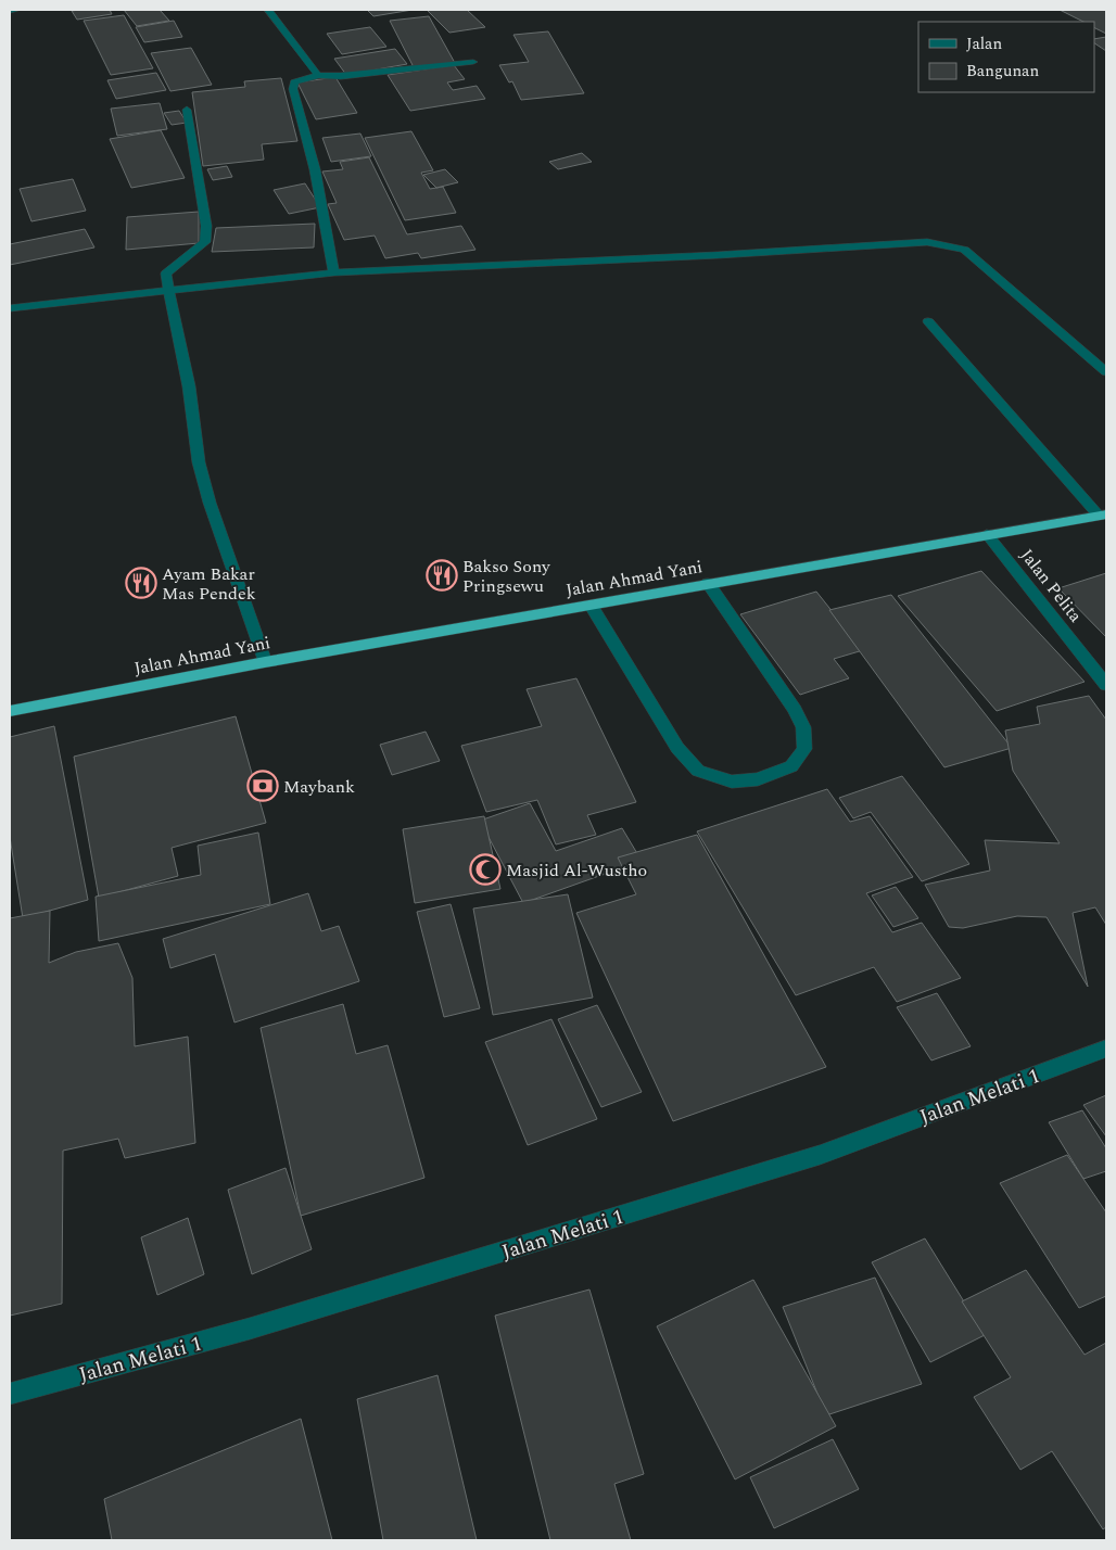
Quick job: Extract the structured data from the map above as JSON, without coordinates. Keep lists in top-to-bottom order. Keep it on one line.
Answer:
{"streets":{"highway":["Jalan Ahmad Yani"],"street":["Jalan Pelita","Jalan Melati 1"]},"crossings":[["Jalan Ahmad Yani","Jalan Pelita"]],"places":{"restaurant":["Bakso Sony Pringsewu","Ayam Bakar Mas Pendek"],"bank":["Maybank"],"mosque":["Masjid Al-Wustho"]},"legend":["Jalan","Bangunan"]}
